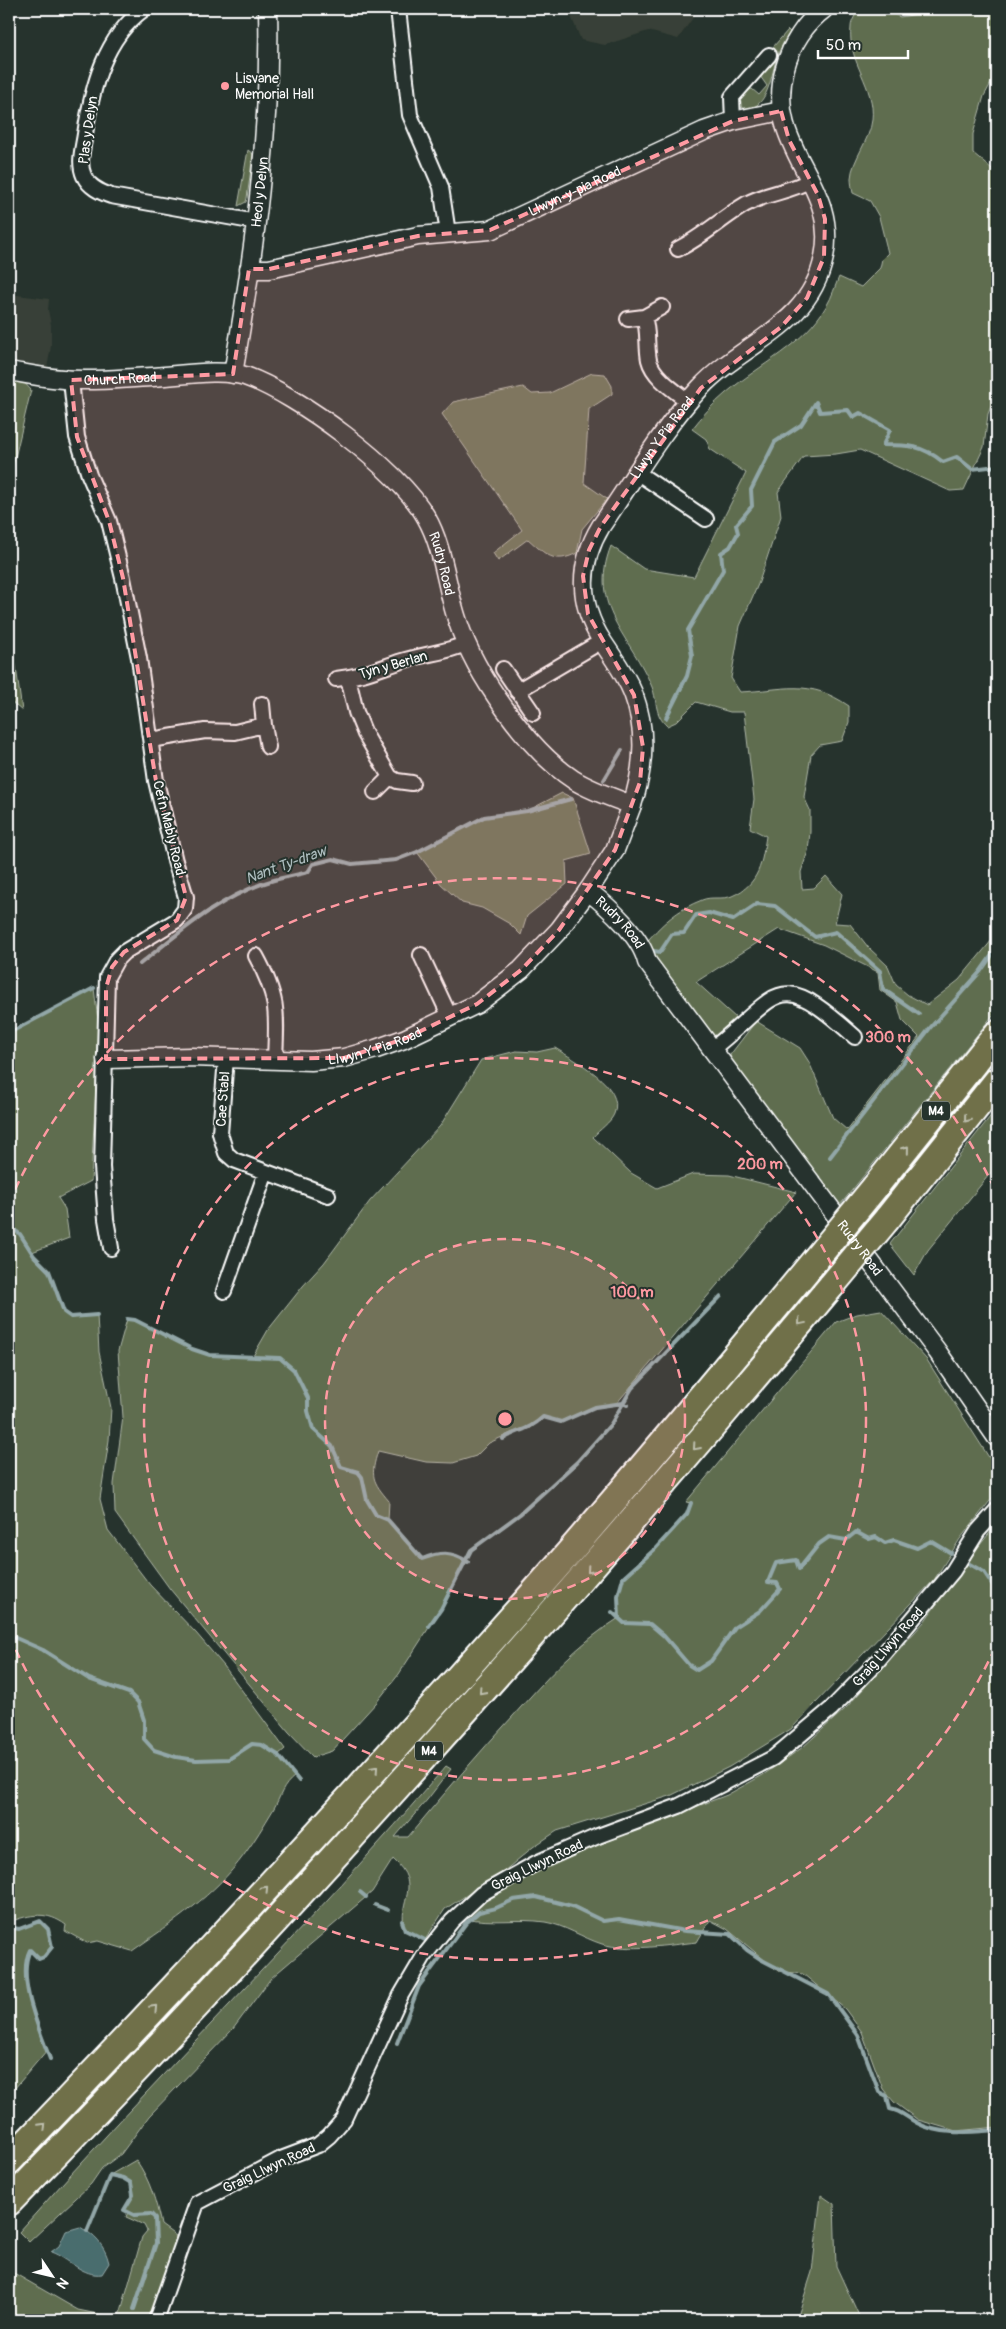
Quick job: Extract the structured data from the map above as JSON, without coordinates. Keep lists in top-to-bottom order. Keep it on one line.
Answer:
{"streets":{"highway":["M4"],"street":["Plas y Delyn","Heol y Delyn","Llwyn-y-pia Road","Church Road","Llwyn Y Pia Road","Rudry Road","Tyn y Berlan","Cefn Mably Road","Cae Stabl","Graig Llwyn Road"]},"crossings":[["Plas y Delyn","Heol y Delyn"],["Heol y Delyn","Llwyn-y-pia Road"],["Heol y Delyn","Church Road"],["Heol y Delyn","Rudry Road"],["Llwyn-y-pia Road","Llwyn Y Pia Road"],["Church Road","Rudry Road"],["Church Road","Cefn Mably Road"],["Llwyn Y Pia Road","Rudry Road"],["Llwyn Y Pia Road","Cefn Mably Road"],["Llwyn Y Pia Road","Cae Stabl"],["Rudry Road","Tyn y Berlan"]],"water":["Nant Ty-draw"],"places":["Lisvane Memorial Hall"],"scale_bar":"50 m","north":"bottom right","rings":["300 m","200 m","100 m"]}
